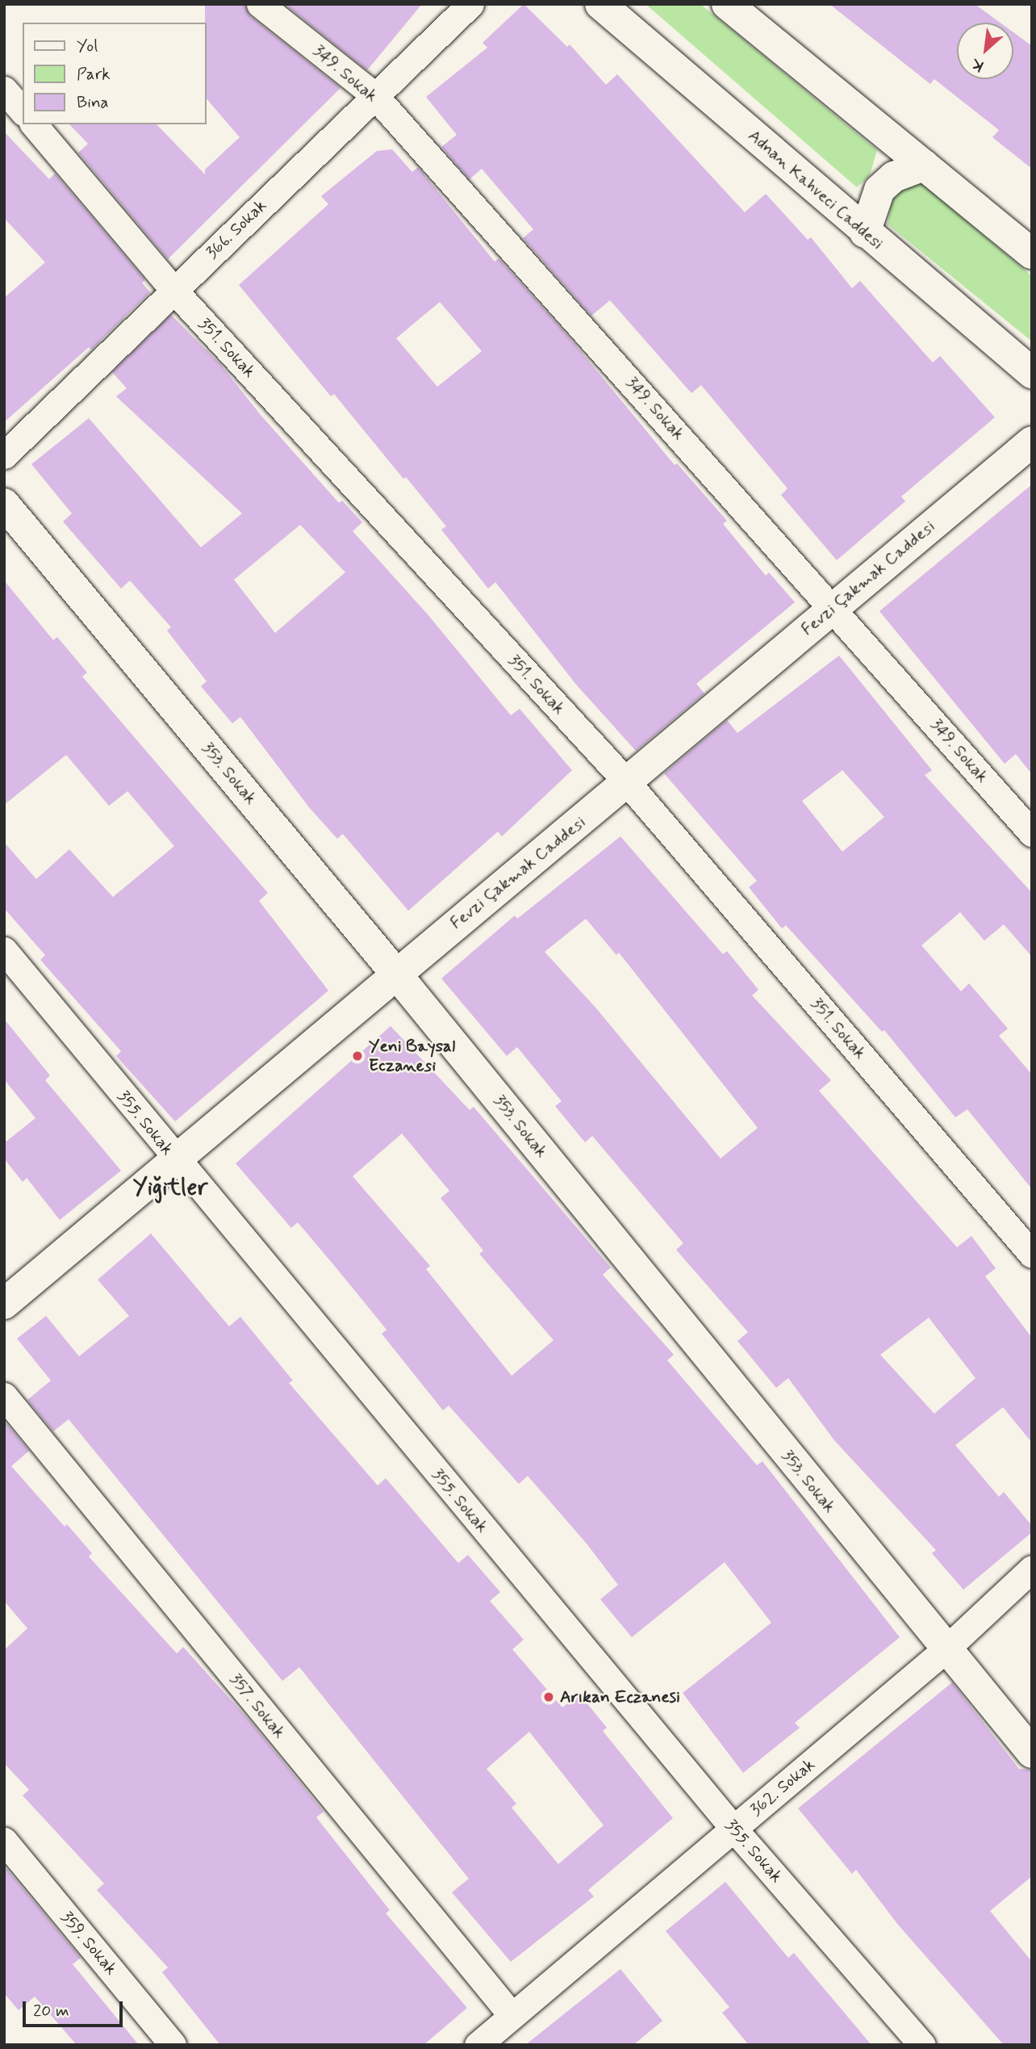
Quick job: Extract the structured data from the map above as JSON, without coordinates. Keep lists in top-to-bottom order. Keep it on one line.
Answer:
{"streets":{"main road":["Adnan Kahveci Caddesi","Fevzi Çakmak Caddesi","353. Sokak"],"street":["349. Sokak","366. Sokak","351. Sokak","355. Sokak","357. Sokak","362. Sokak","359. Sokak"]},"crossings":[["349. Sokak","366. Sokak"],["349. Sokak","Fevzi Çakmak Caddesi"],["366. Sokak","351. Sokak"],["351. Sokak","Fevzi Çakmak Caddesi"],["Fevzi Çakmak Caddesi","353. Sokak"],["Fevzi Çakmak Caddesi","355. Sokak"],["353. Sokak","362. Sokak"],["355. Sokak","362. Sokak"],["357. Sokak","362. Sokak"]],"districts":["Yiğitler"],"places":["Yeni Baysal Eczanesi","Arıkan Eczanesi"],"legend":["Yol","Park","Bina"],"scale_bar":"20 m","north":"bottom left"}
